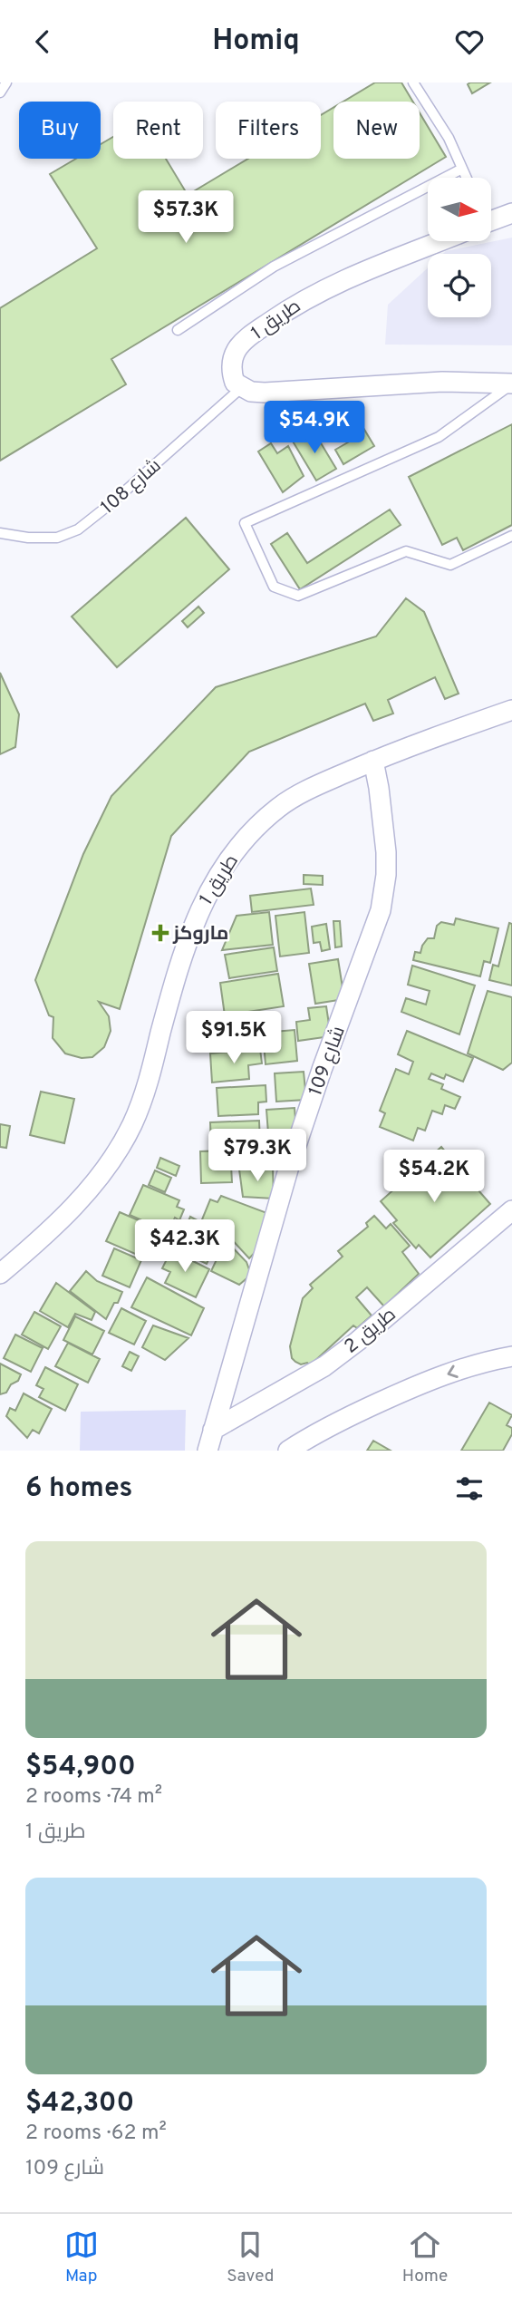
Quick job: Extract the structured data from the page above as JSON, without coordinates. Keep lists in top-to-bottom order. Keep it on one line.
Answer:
{"streets":{"street":["طريق 1","شارع 109","طريق 2"],"lane":["شارع 108"]},"crossings":[["طريق 1","شارع 108"],["طريق 1","شارع 109"],["شارع 109","طريق 2"]],"places":{"health":["ماروكز"]},"north":"right","page":{"header":"Homiq","chip":["Buy","Rent","Filters","New"],"price":["$57.3K","$54.9K","$91.5K","$79.3K","$54.2K","$42.3K"],"heading":"6 homes","list":[{"name":"$54,900","note":"2 rooms · 74 m² · طريق 1"},{"name":"$42,300","note":"2 rooms · 62 m² · شارع 109"}],"tabs":["Map","Saved","Home"]}}
